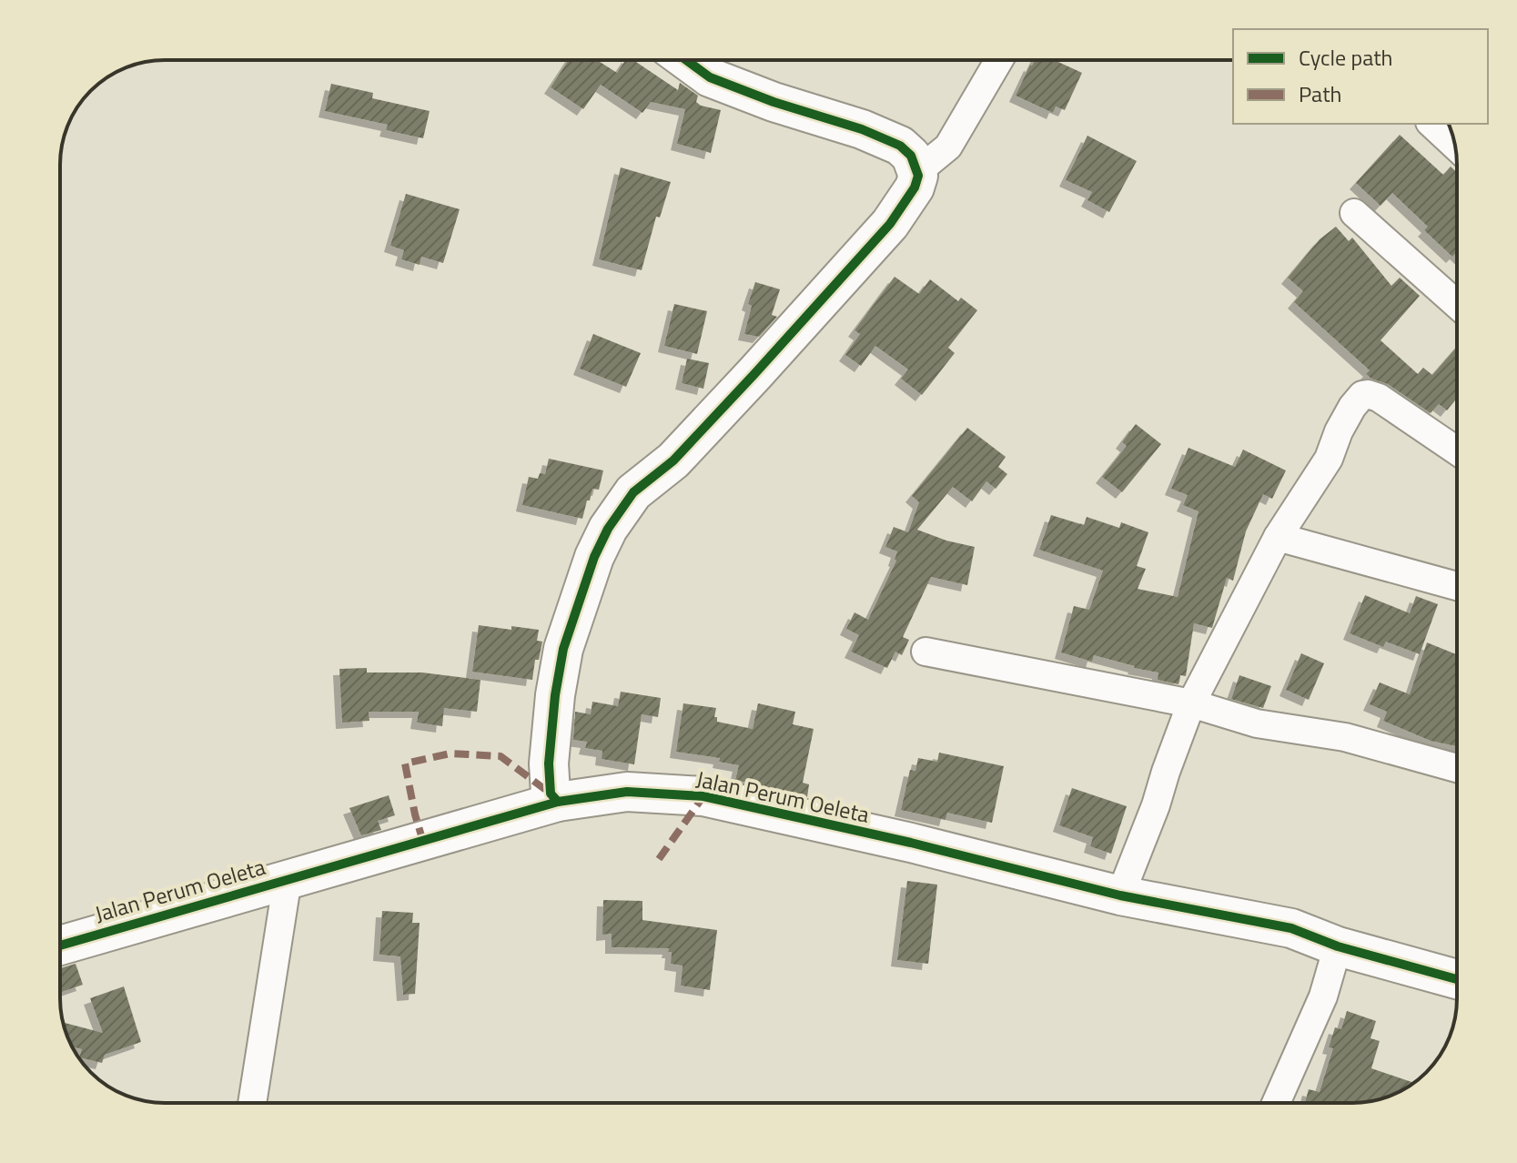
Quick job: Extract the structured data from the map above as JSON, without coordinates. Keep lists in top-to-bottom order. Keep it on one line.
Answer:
{"streets":{"street":["Jalan Perum Oeleta"]},"legend":["Cycle path","Path"]}
